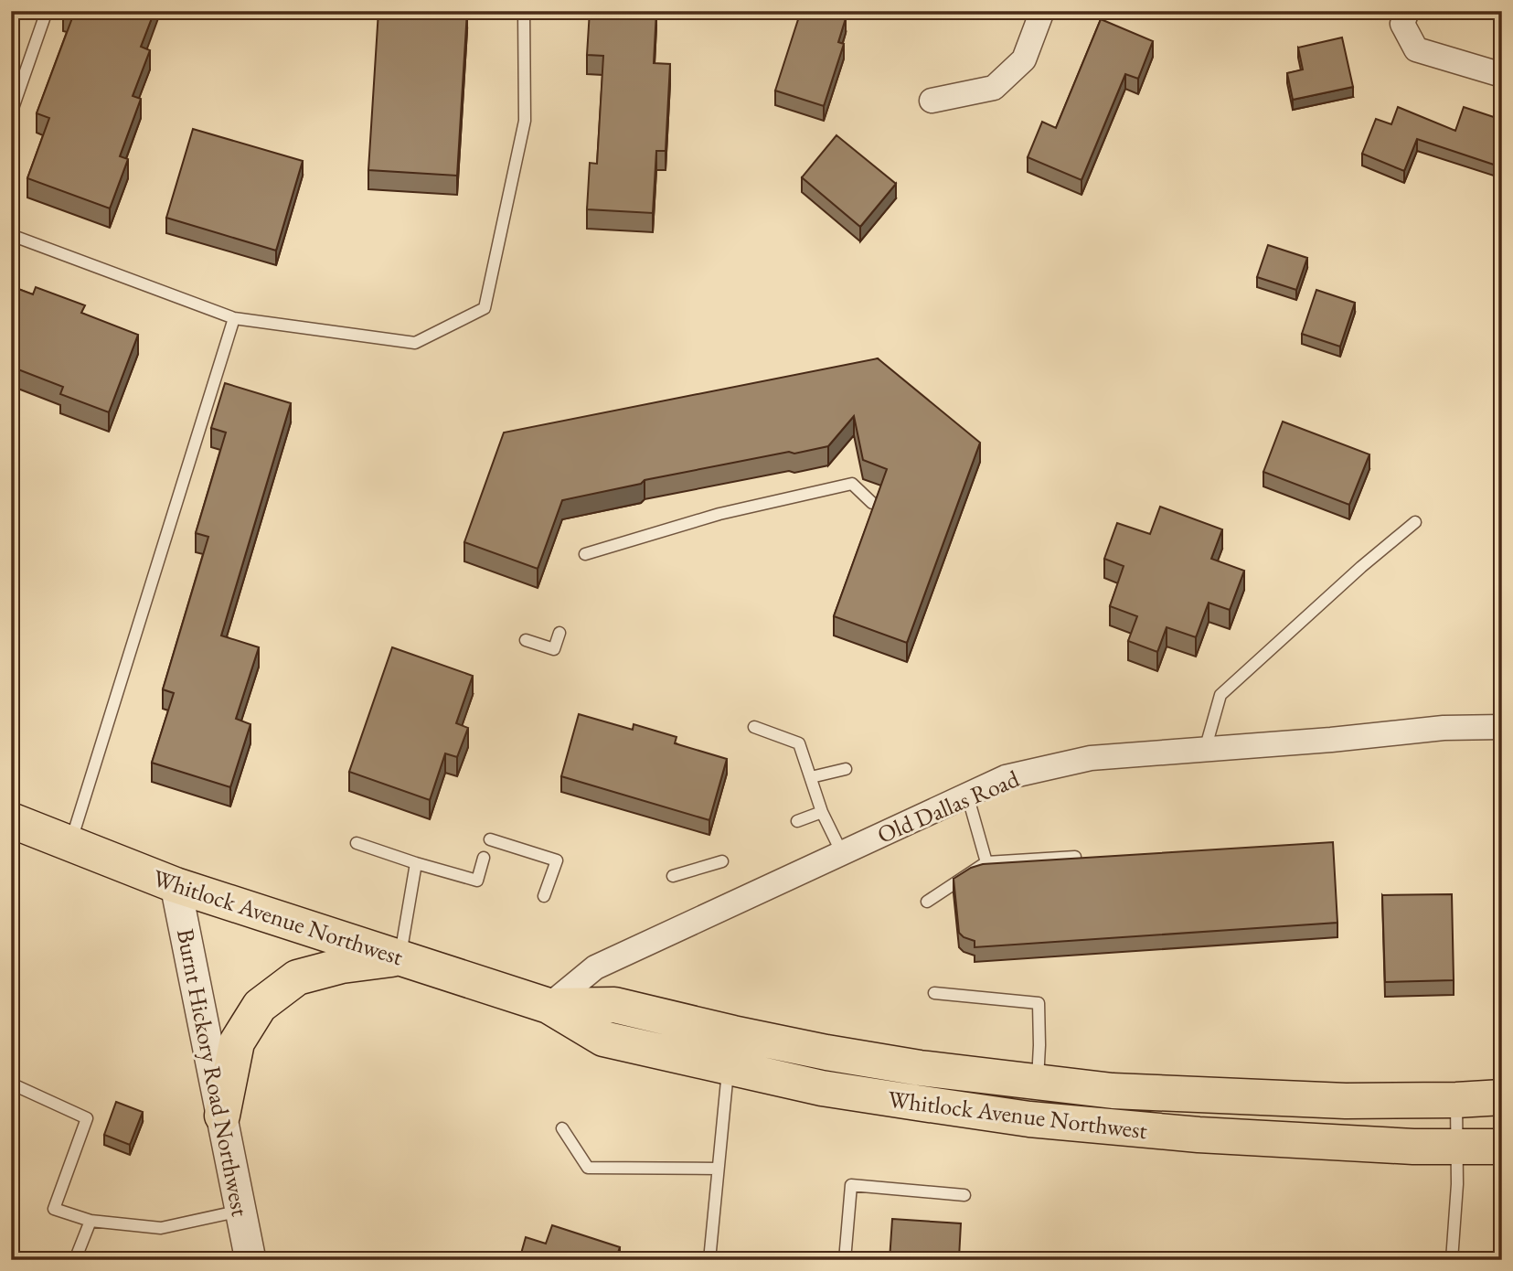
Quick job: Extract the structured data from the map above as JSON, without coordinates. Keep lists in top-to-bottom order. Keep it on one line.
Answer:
{"streets":{"highway":["Whitlock Avenue Northwest"],"street":["Old Dallas Road","Burnt Hickory Road Northwest"]},"crossings":[["Old Dallas Road","Whitlock Avenue Northwest"],["Whitlock Avenue Northwest","Burnt Hickory Road Northwest"]]}
